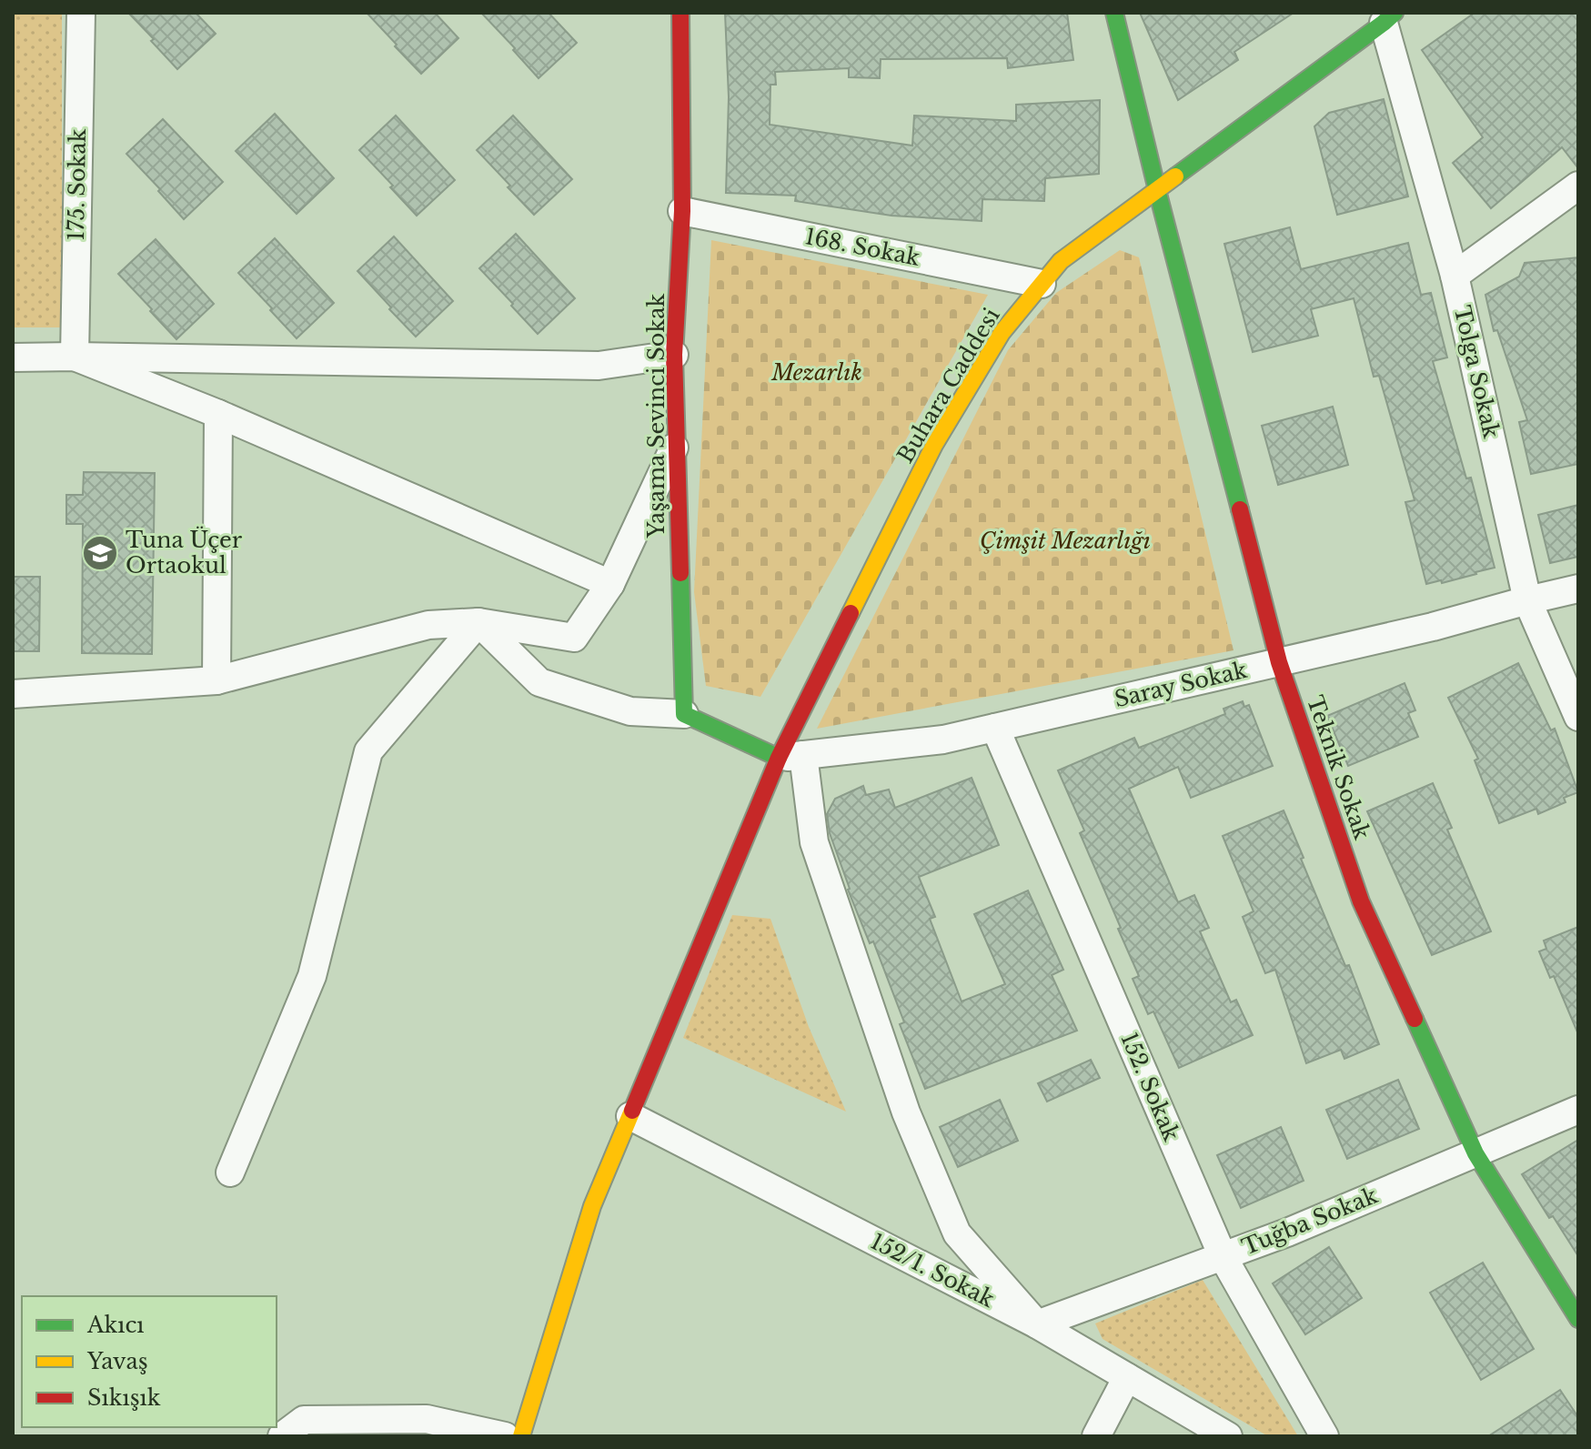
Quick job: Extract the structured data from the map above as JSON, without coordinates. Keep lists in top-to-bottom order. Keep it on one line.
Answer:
{"streets":{"street":["175. Sokak","168. Sokak","Tolga Sokak","Buhara Caddesi","Yaşama Sevinci Sokak","Saray Sokak","Teknik Sokak","152. Sokak","Tuğba Sokak","152/1. Sokak"]},"crossings":[["168. Sokak","Buhara Caddesi"],["168. Sokak","Yaşama Sevinci Sokak"],["Tolga Sokak","Buhara Caddesi"],["Tolga Sokak","Saray Sokak"],["Buhara Caddesi","Saray Sokak"],["Buhara Caddesi","Teknik Sokak"],["Buhara Caddesi","152/1. Sokak"],["Saray Sokak","Teknik Sokak"],["Saray Sokak","152. Sokak"],["Teknik Sokak","Tuğba Sokak"],["152. Sokak","Tuğba Sokak"],["Tuğba Sokak","152/1. Sokak"]],"parks":["Mezarlık","Çimşit Mezarlığı"],"places":{"school or university":["Tuna Üçer Ortaokul"]},"legend":["Akıcı","Yavaş","Sıkışık"]}
